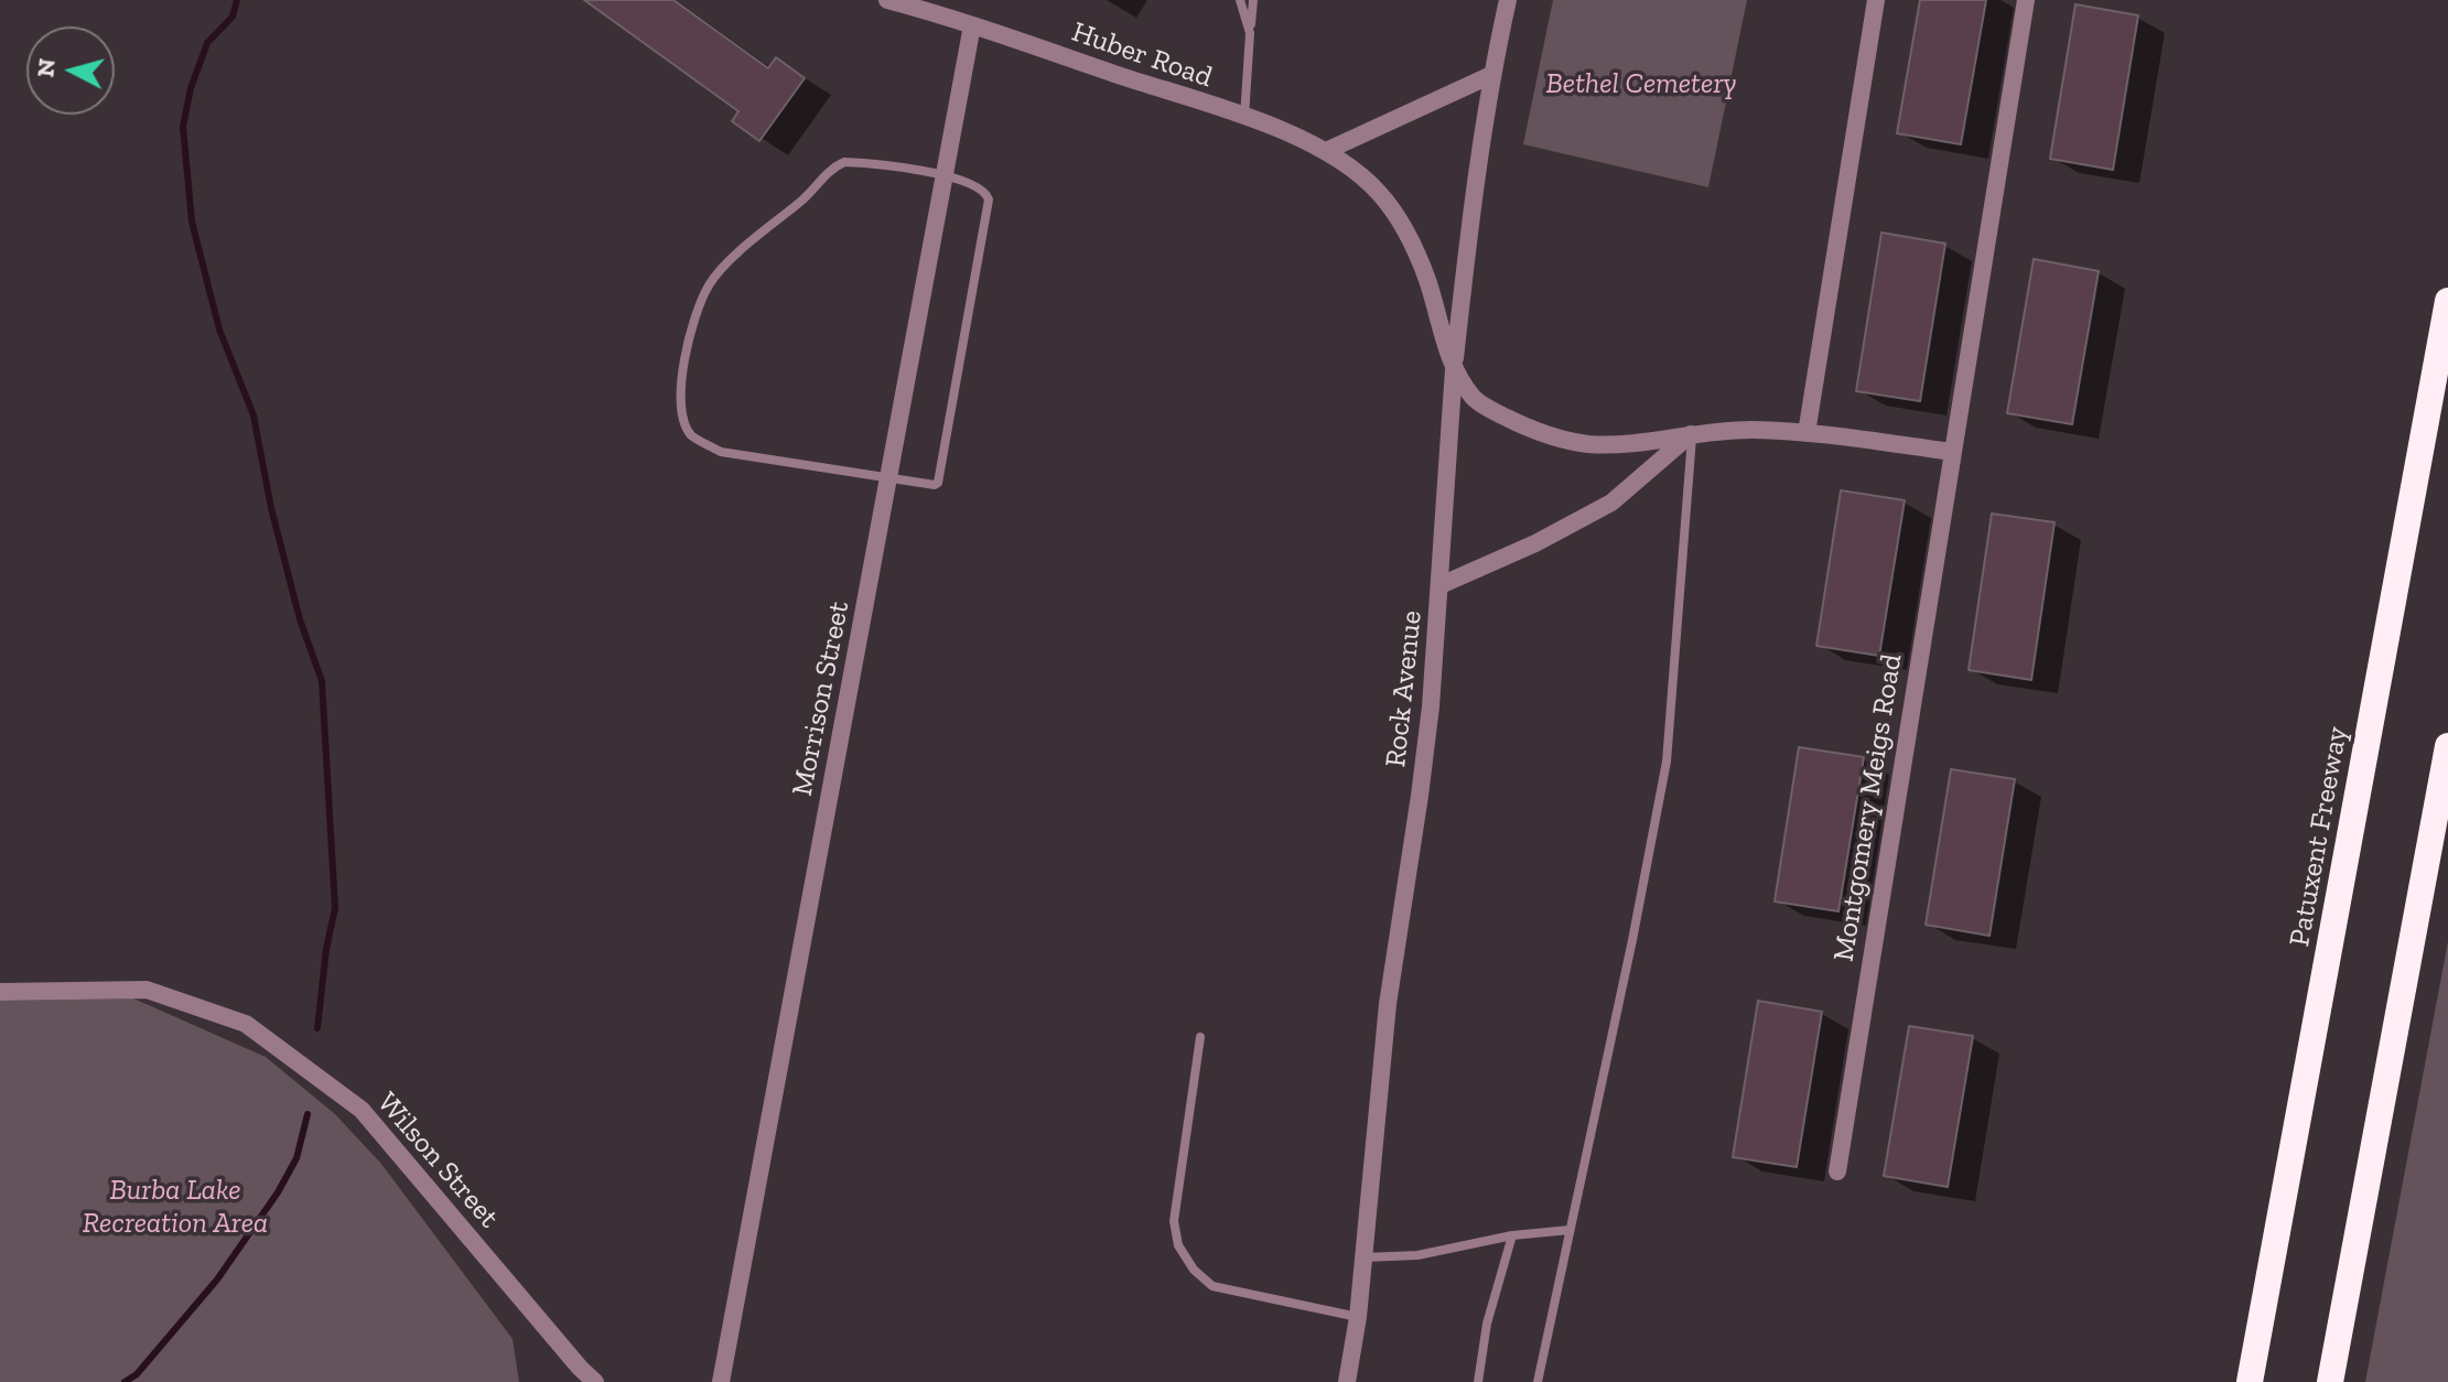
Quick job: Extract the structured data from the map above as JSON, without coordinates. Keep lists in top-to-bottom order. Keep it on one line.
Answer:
{"streets":{"highway":["Patuxent Freeway"],"street":["Huber Road","Rock Avenue","Morrison Street","Montgomery Meigs Road","Wilson Street"]},"crossings":[["Huber Road","Rock Avenue"],["Huber Road","Morrison Street"]],"parks":["Bethel Cemetery","Burba Lake Recreation Area"],"north":"left"}
